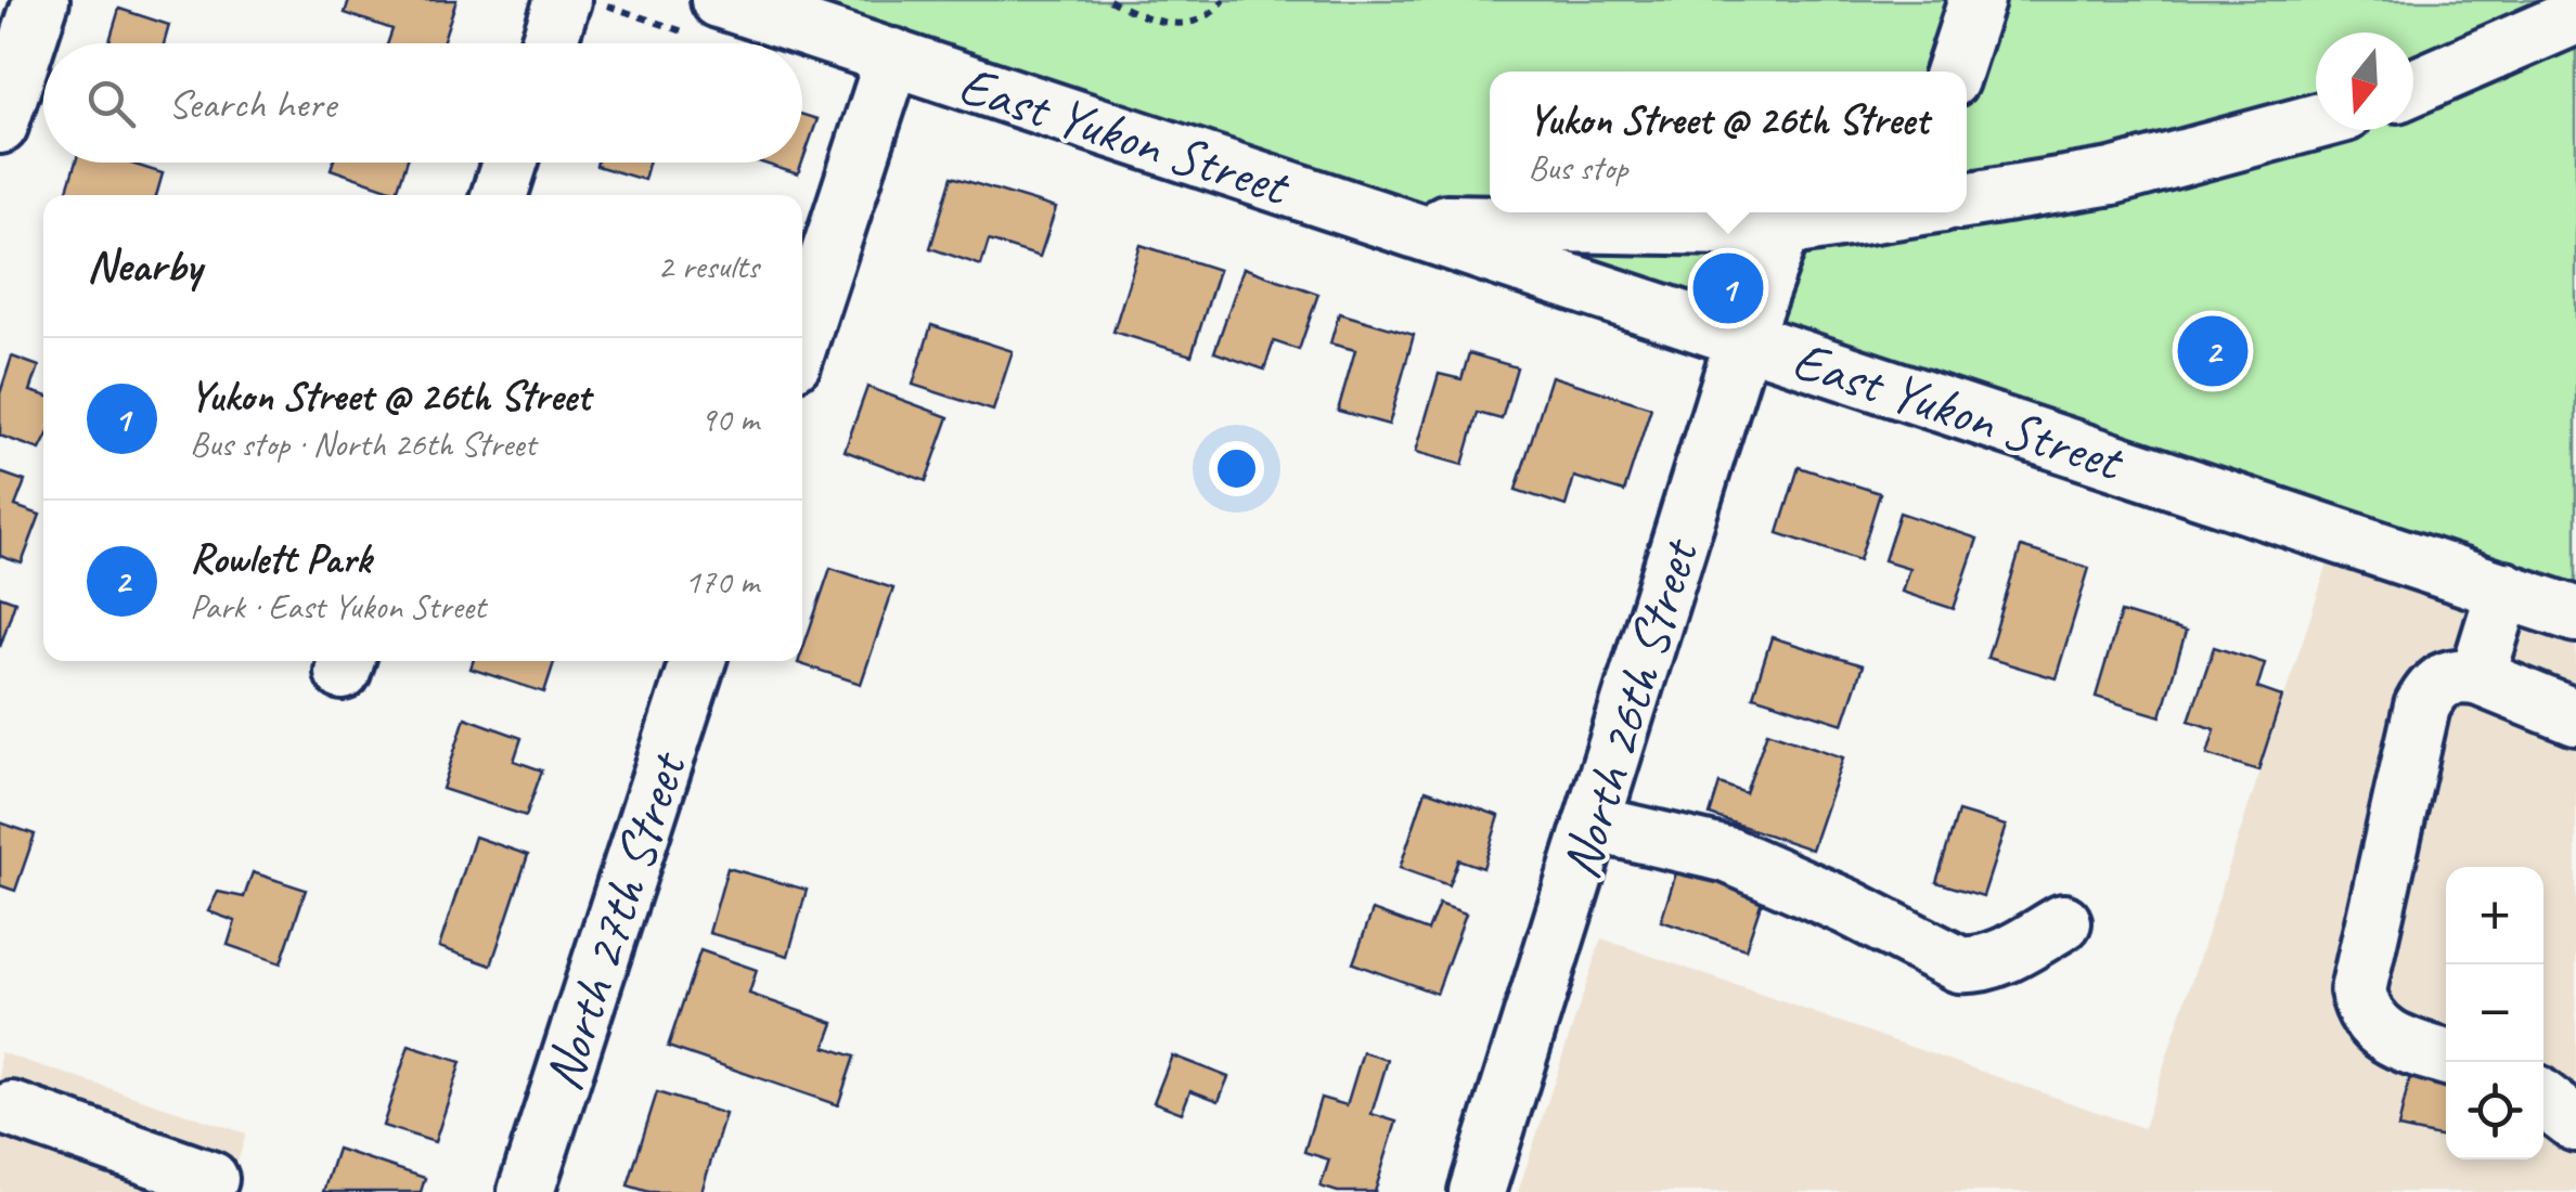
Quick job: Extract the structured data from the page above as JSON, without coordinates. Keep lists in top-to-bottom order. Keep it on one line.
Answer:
{"streets":{"street":["East Yukon Street","North 26th Street","North 27th Street"]},"crossings":[["East Yukon Street","North 26th Street"]],"north":"bottom","page":{"search":"Search here","popup":["Yukon Street @ 26th Street","Bus stop"],"heading":["Nearby","2 results"],"pins":["1","2"],"list":[{"mark":"1","name":"Yukon Street @ 26th Street","note":"Bus stop · North 26th Street","value":"90 m"},{"mark":"2","name":"Rowlett Park","note":"Park · East Yukon Street","value":"170 m"}],"map_buttons":["+","−"]}}
